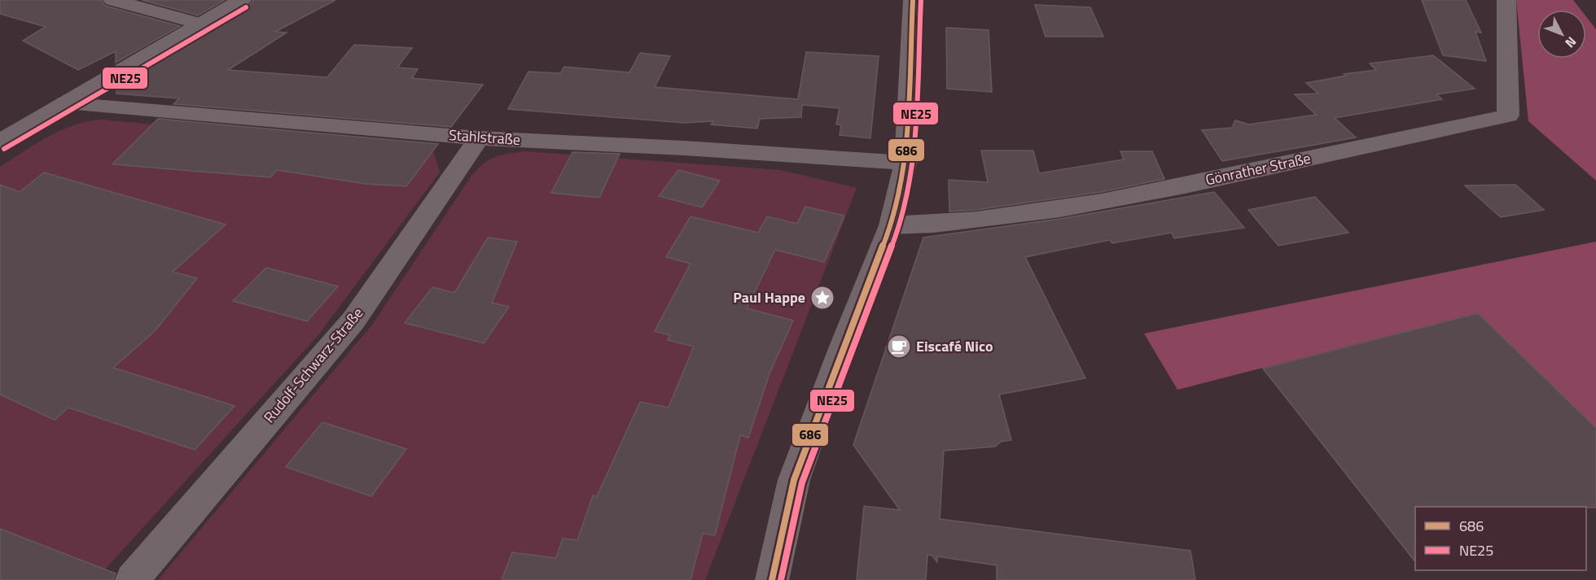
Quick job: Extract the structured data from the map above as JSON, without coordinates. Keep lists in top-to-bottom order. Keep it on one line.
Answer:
{"streets":{"street":["Stahlstraße","Gönrather Straße","Rudolf-Schwarz-Straße"]},"crossings":[["Stahlstraße","Rudolf-Schwarz-Straße"]],"places":{"place":["Paul Happe"],"cafe":["Eiscafé Nico"]},"lines":["transit line 686","transit line NE25"],"legend":["686","NE25"],"north":"bottom right"}
